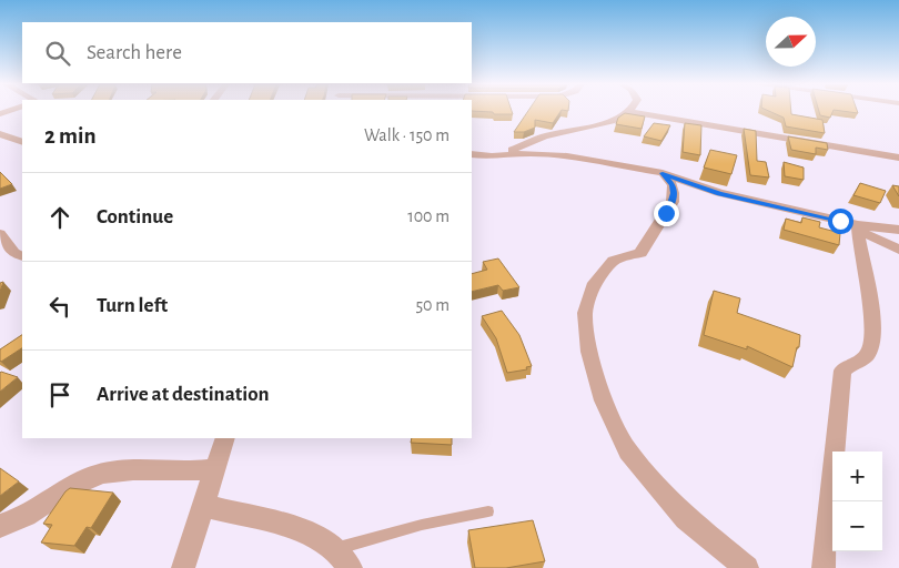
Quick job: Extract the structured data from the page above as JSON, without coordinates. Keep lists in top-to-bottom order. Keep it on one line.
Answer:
{"north":"right","page":{"search":"Search here","heading":["2 min","Walk · 150 m"],"list":[["Continue","100 m"],["Turn left","50 m"],"Arrive at destination"],"map_buttons":["+","−"]}}
